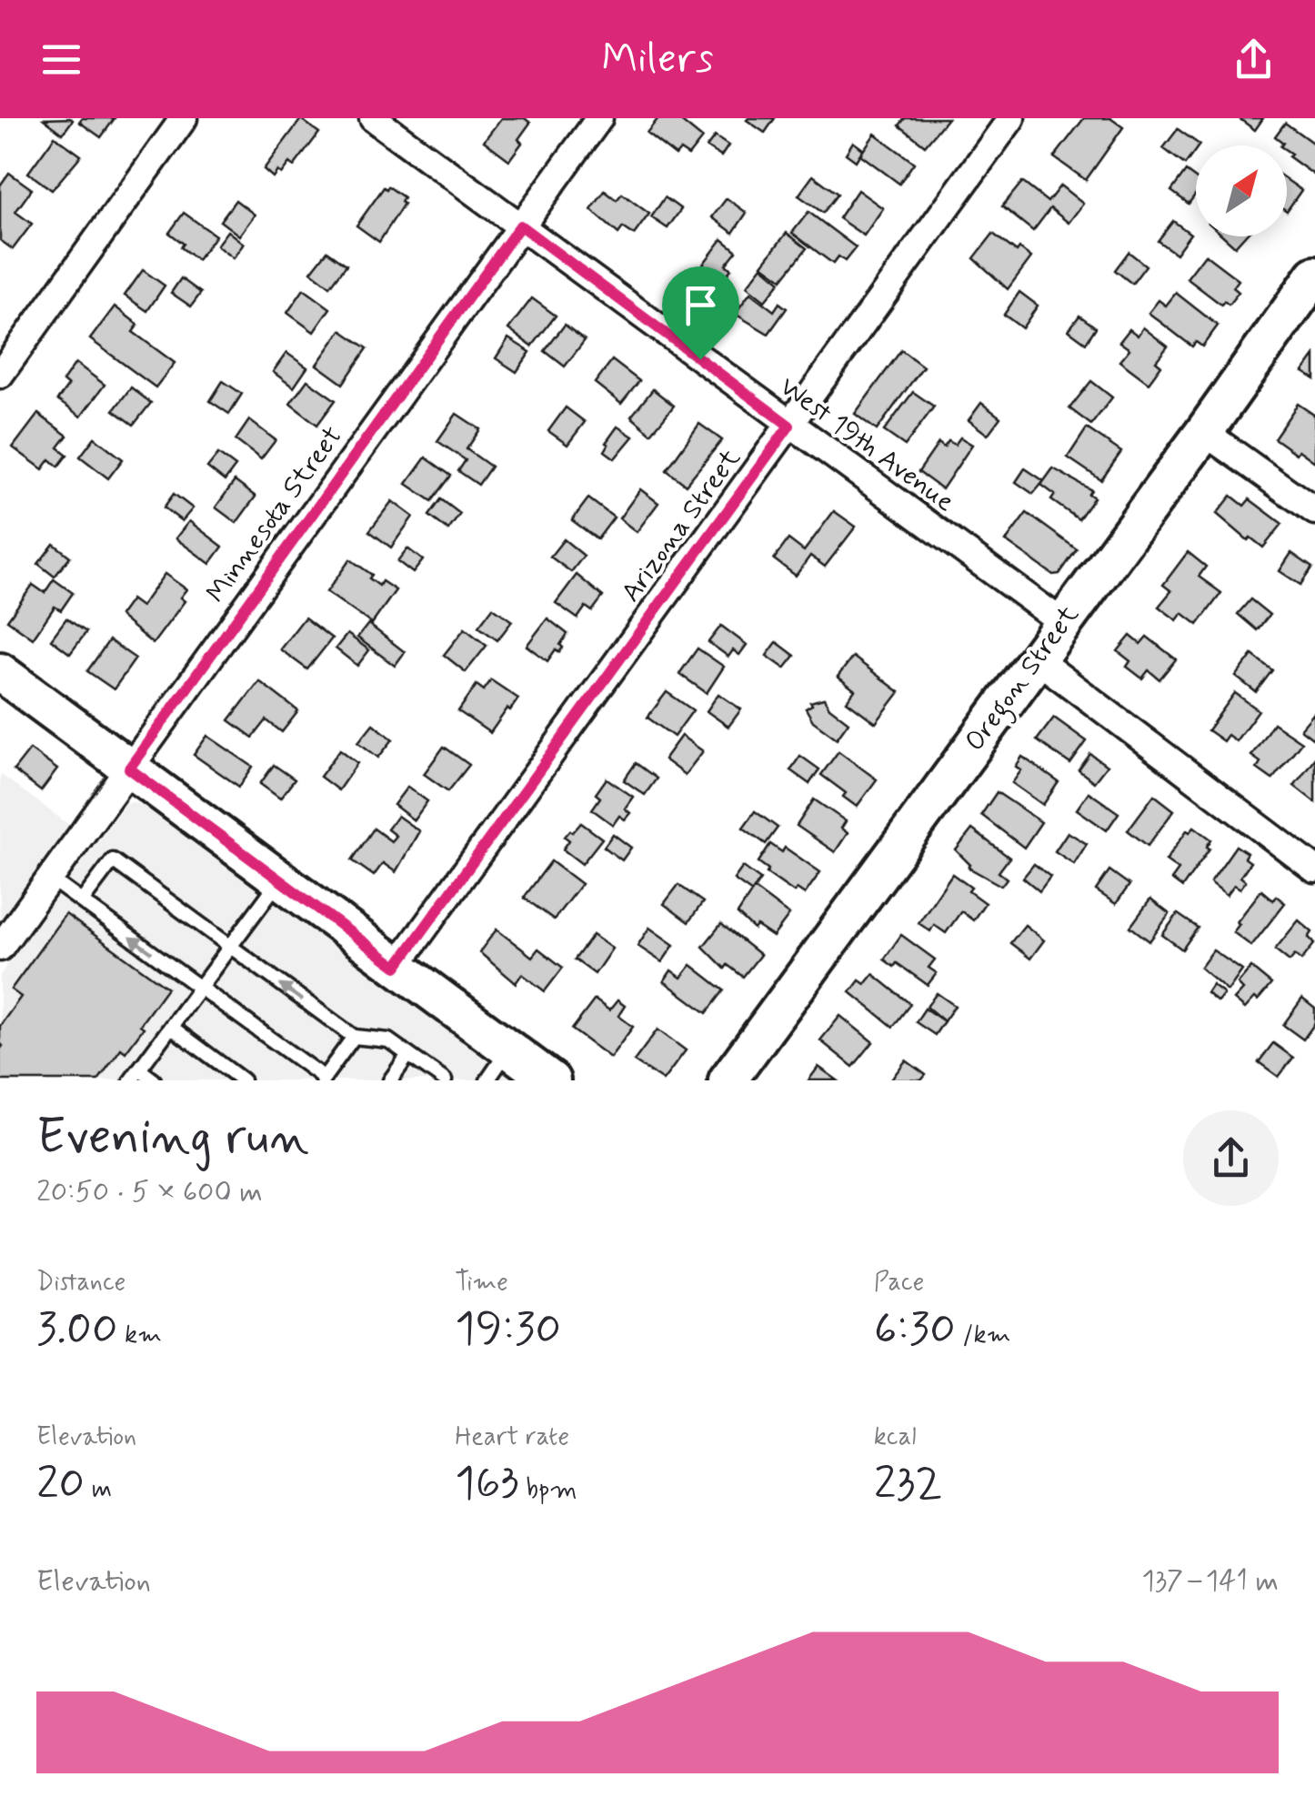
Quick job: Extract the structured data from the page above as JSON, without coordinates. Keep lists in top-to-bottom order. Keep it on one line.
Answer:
{"streets":{"main road":["Oregon Street"],"street":["West 19th Avenue","Minnesota Street","Arizona Street"]},"crossings":[["West 19th Avenue","Minnesota Street"],["West 19th Avenue","Arizona Street"],["West 19th Avenue","Oregon Street"]],"north":"top right","page":{"header":"Milers","heading":["Evening run","20:50 · 5 × 600 m"],"stats":[["Distance","3.00 km"],["Time","19:30"],["Pace","6:30 /km"],["Elevation","20 m"],["Heart rate","163 bpm"],["kcal","232"]],"chart":["Elevation","137–141 m"]}}
